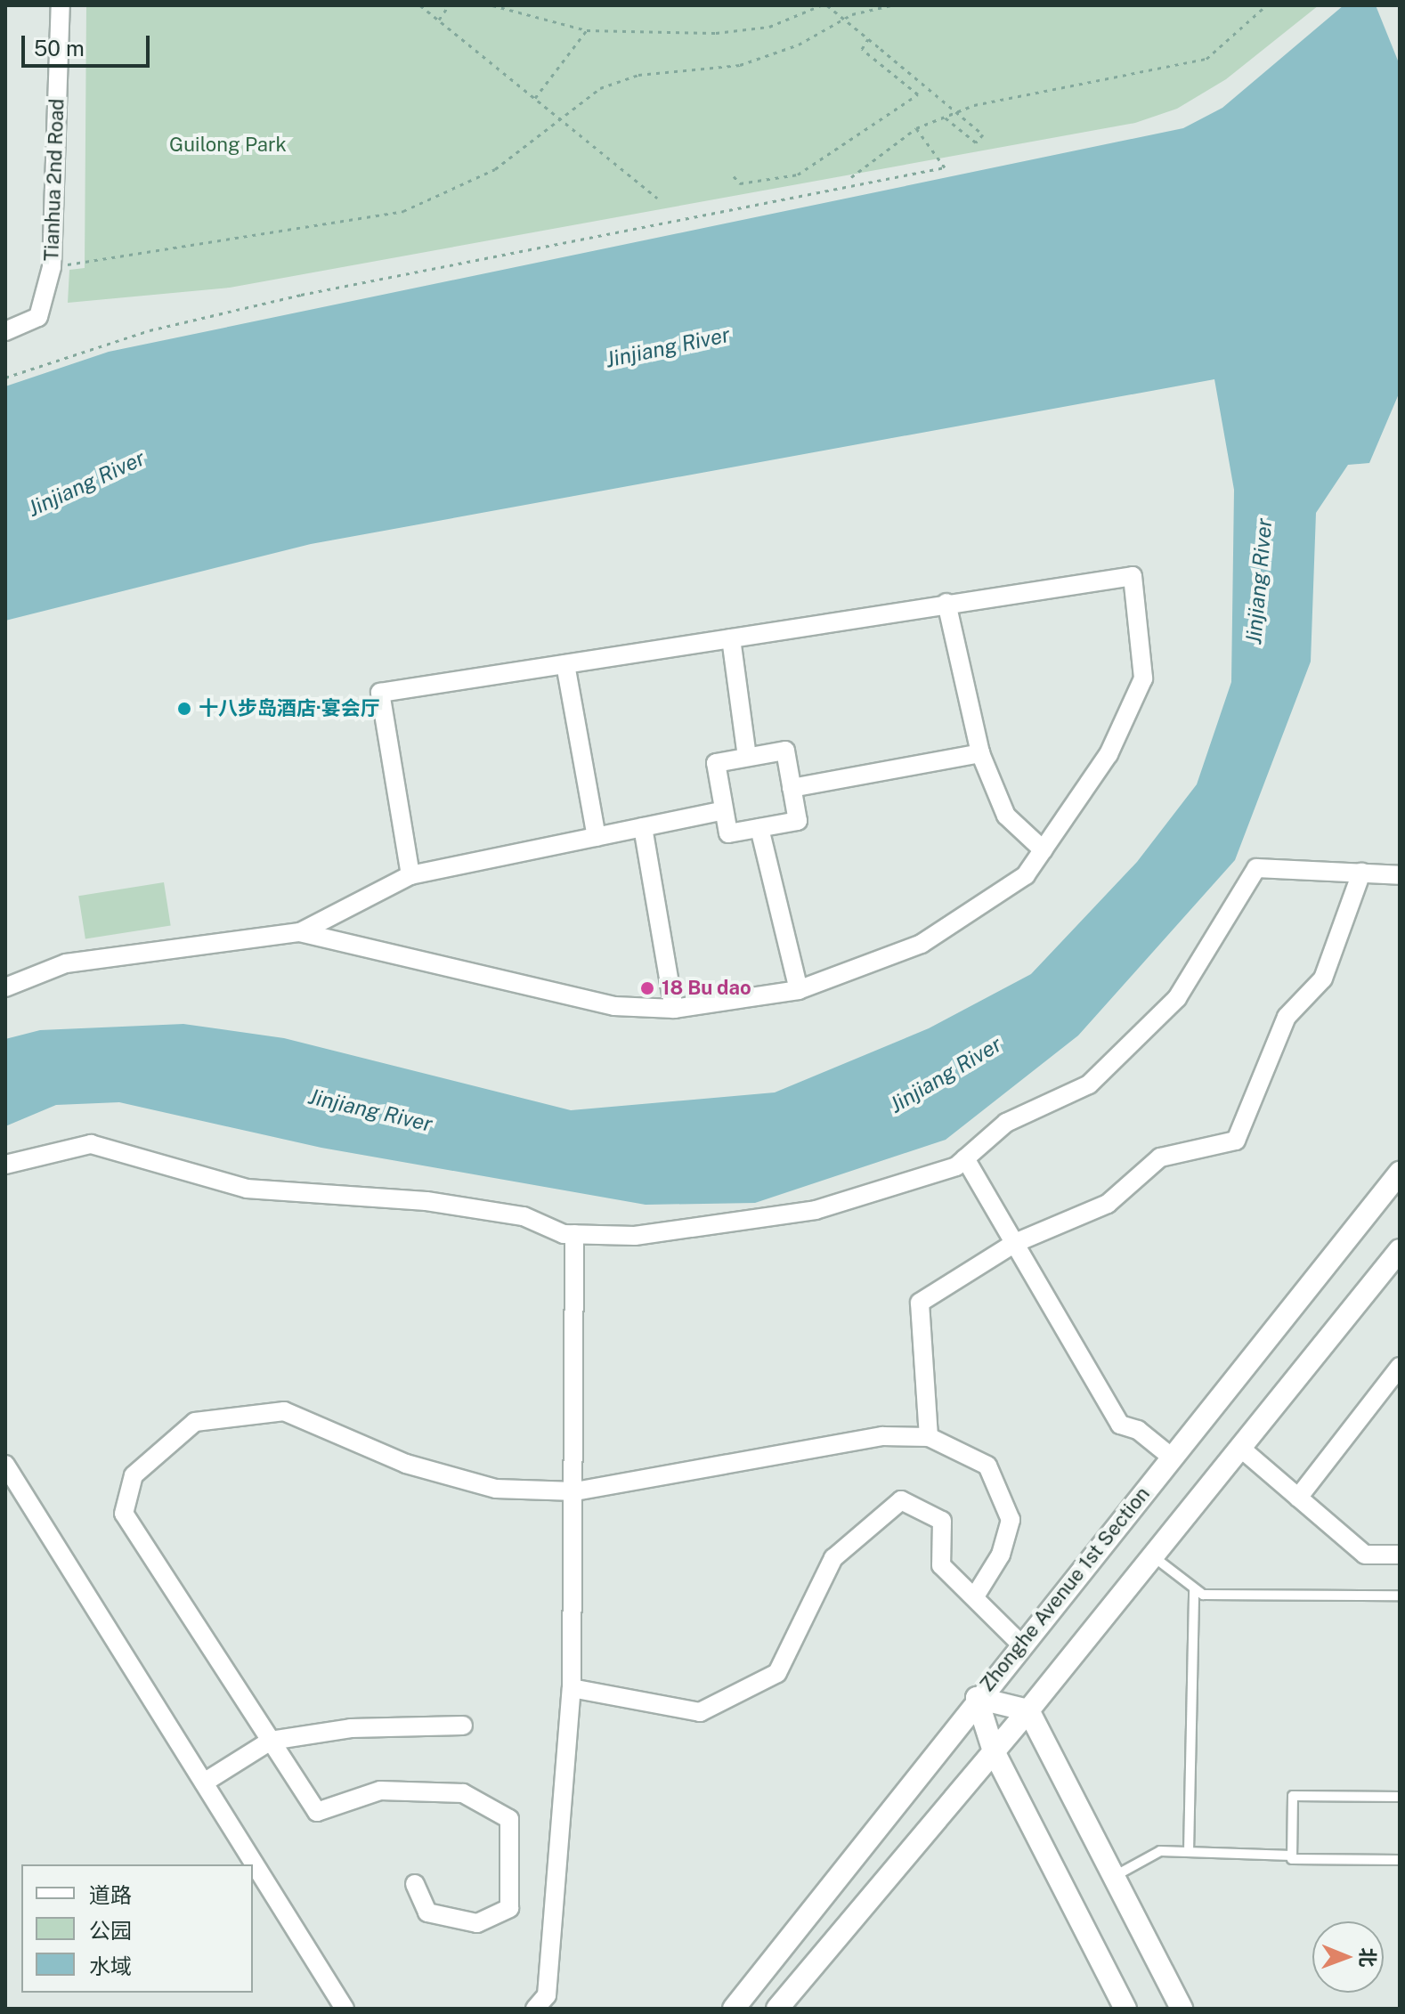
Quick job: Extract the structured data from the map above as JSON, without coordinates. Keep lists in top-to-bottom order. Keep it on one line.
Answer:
{"streets":{"main road":["Zhonghe Avenue 1st Section"],"street":["Tianhua 2nd Road"]},"water":["Jinjiang River"],"parks":["Guilong Park"],"places":["十八步岛酒店·宴会厅","18 Bu dao"],"legend":["道路","公园","水域"],"scale_bar":"50 m","north":"right"}
